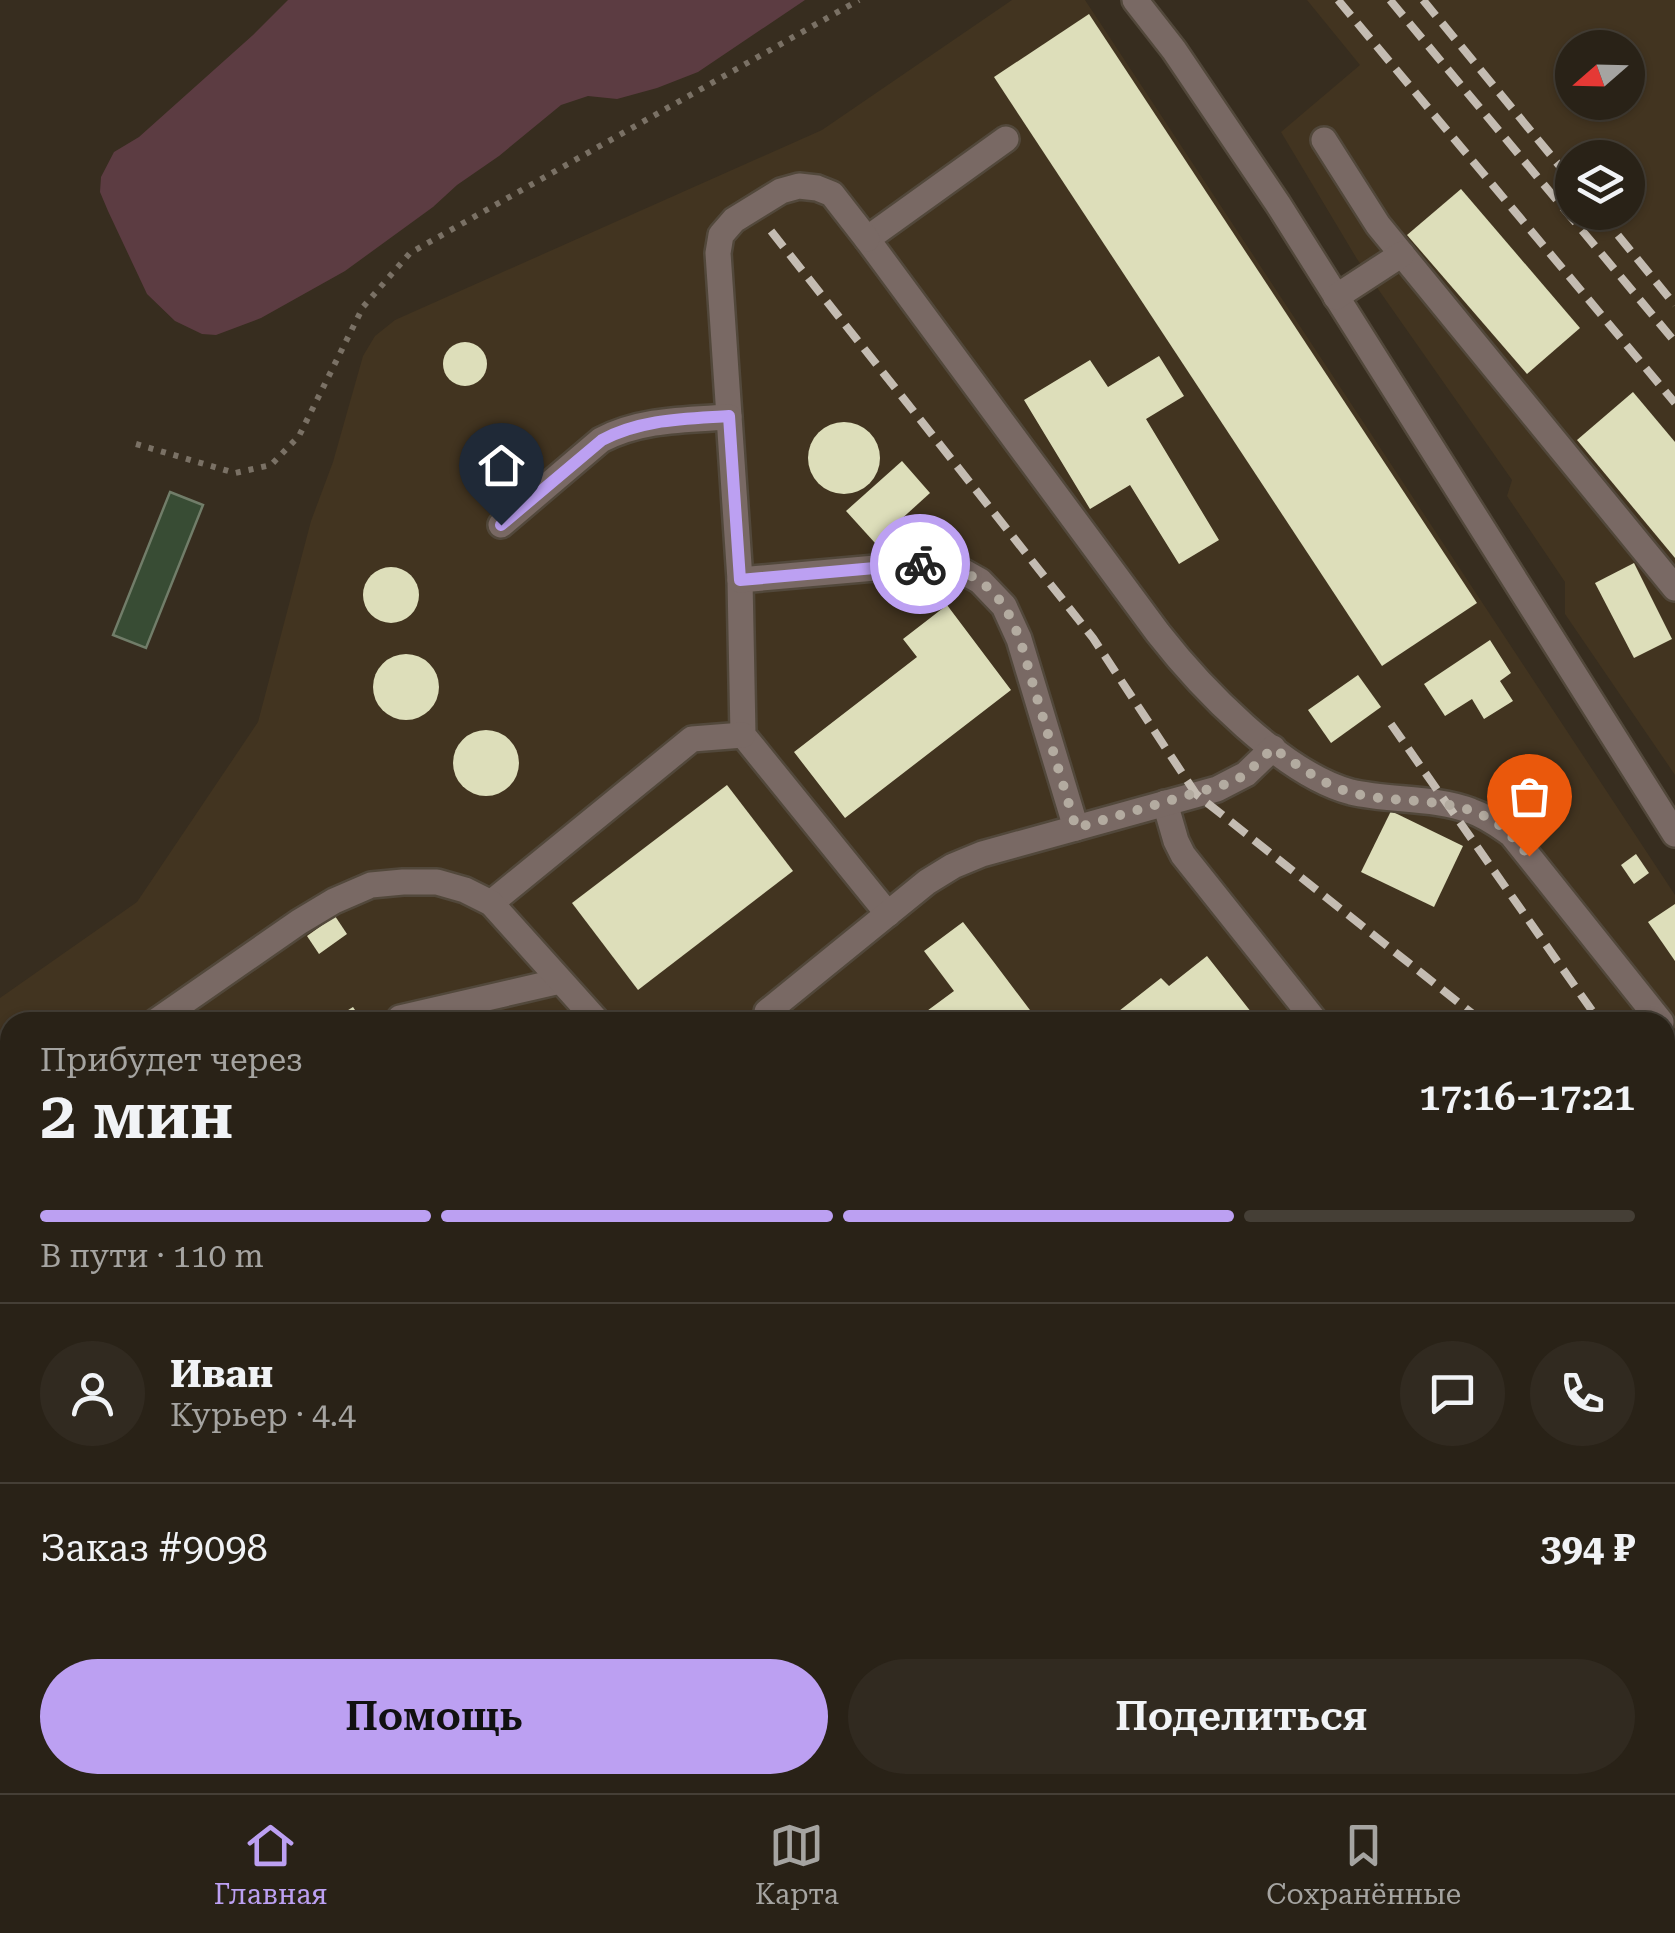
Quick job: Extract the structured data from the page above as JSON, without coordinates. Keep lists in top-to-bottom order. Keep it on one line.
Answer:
{"north":"left","page":{"heading":["2 мин","Прибудет через","17:16–17:21"],"panel":["Иван","Курьер · 4.4","Заказ #9098","394 ₽"],"bar":"В пути · 110 m","buttons":["Помощь","Поделиться"],"tabs":["Главная","Карта","Сохранённые"]}}
